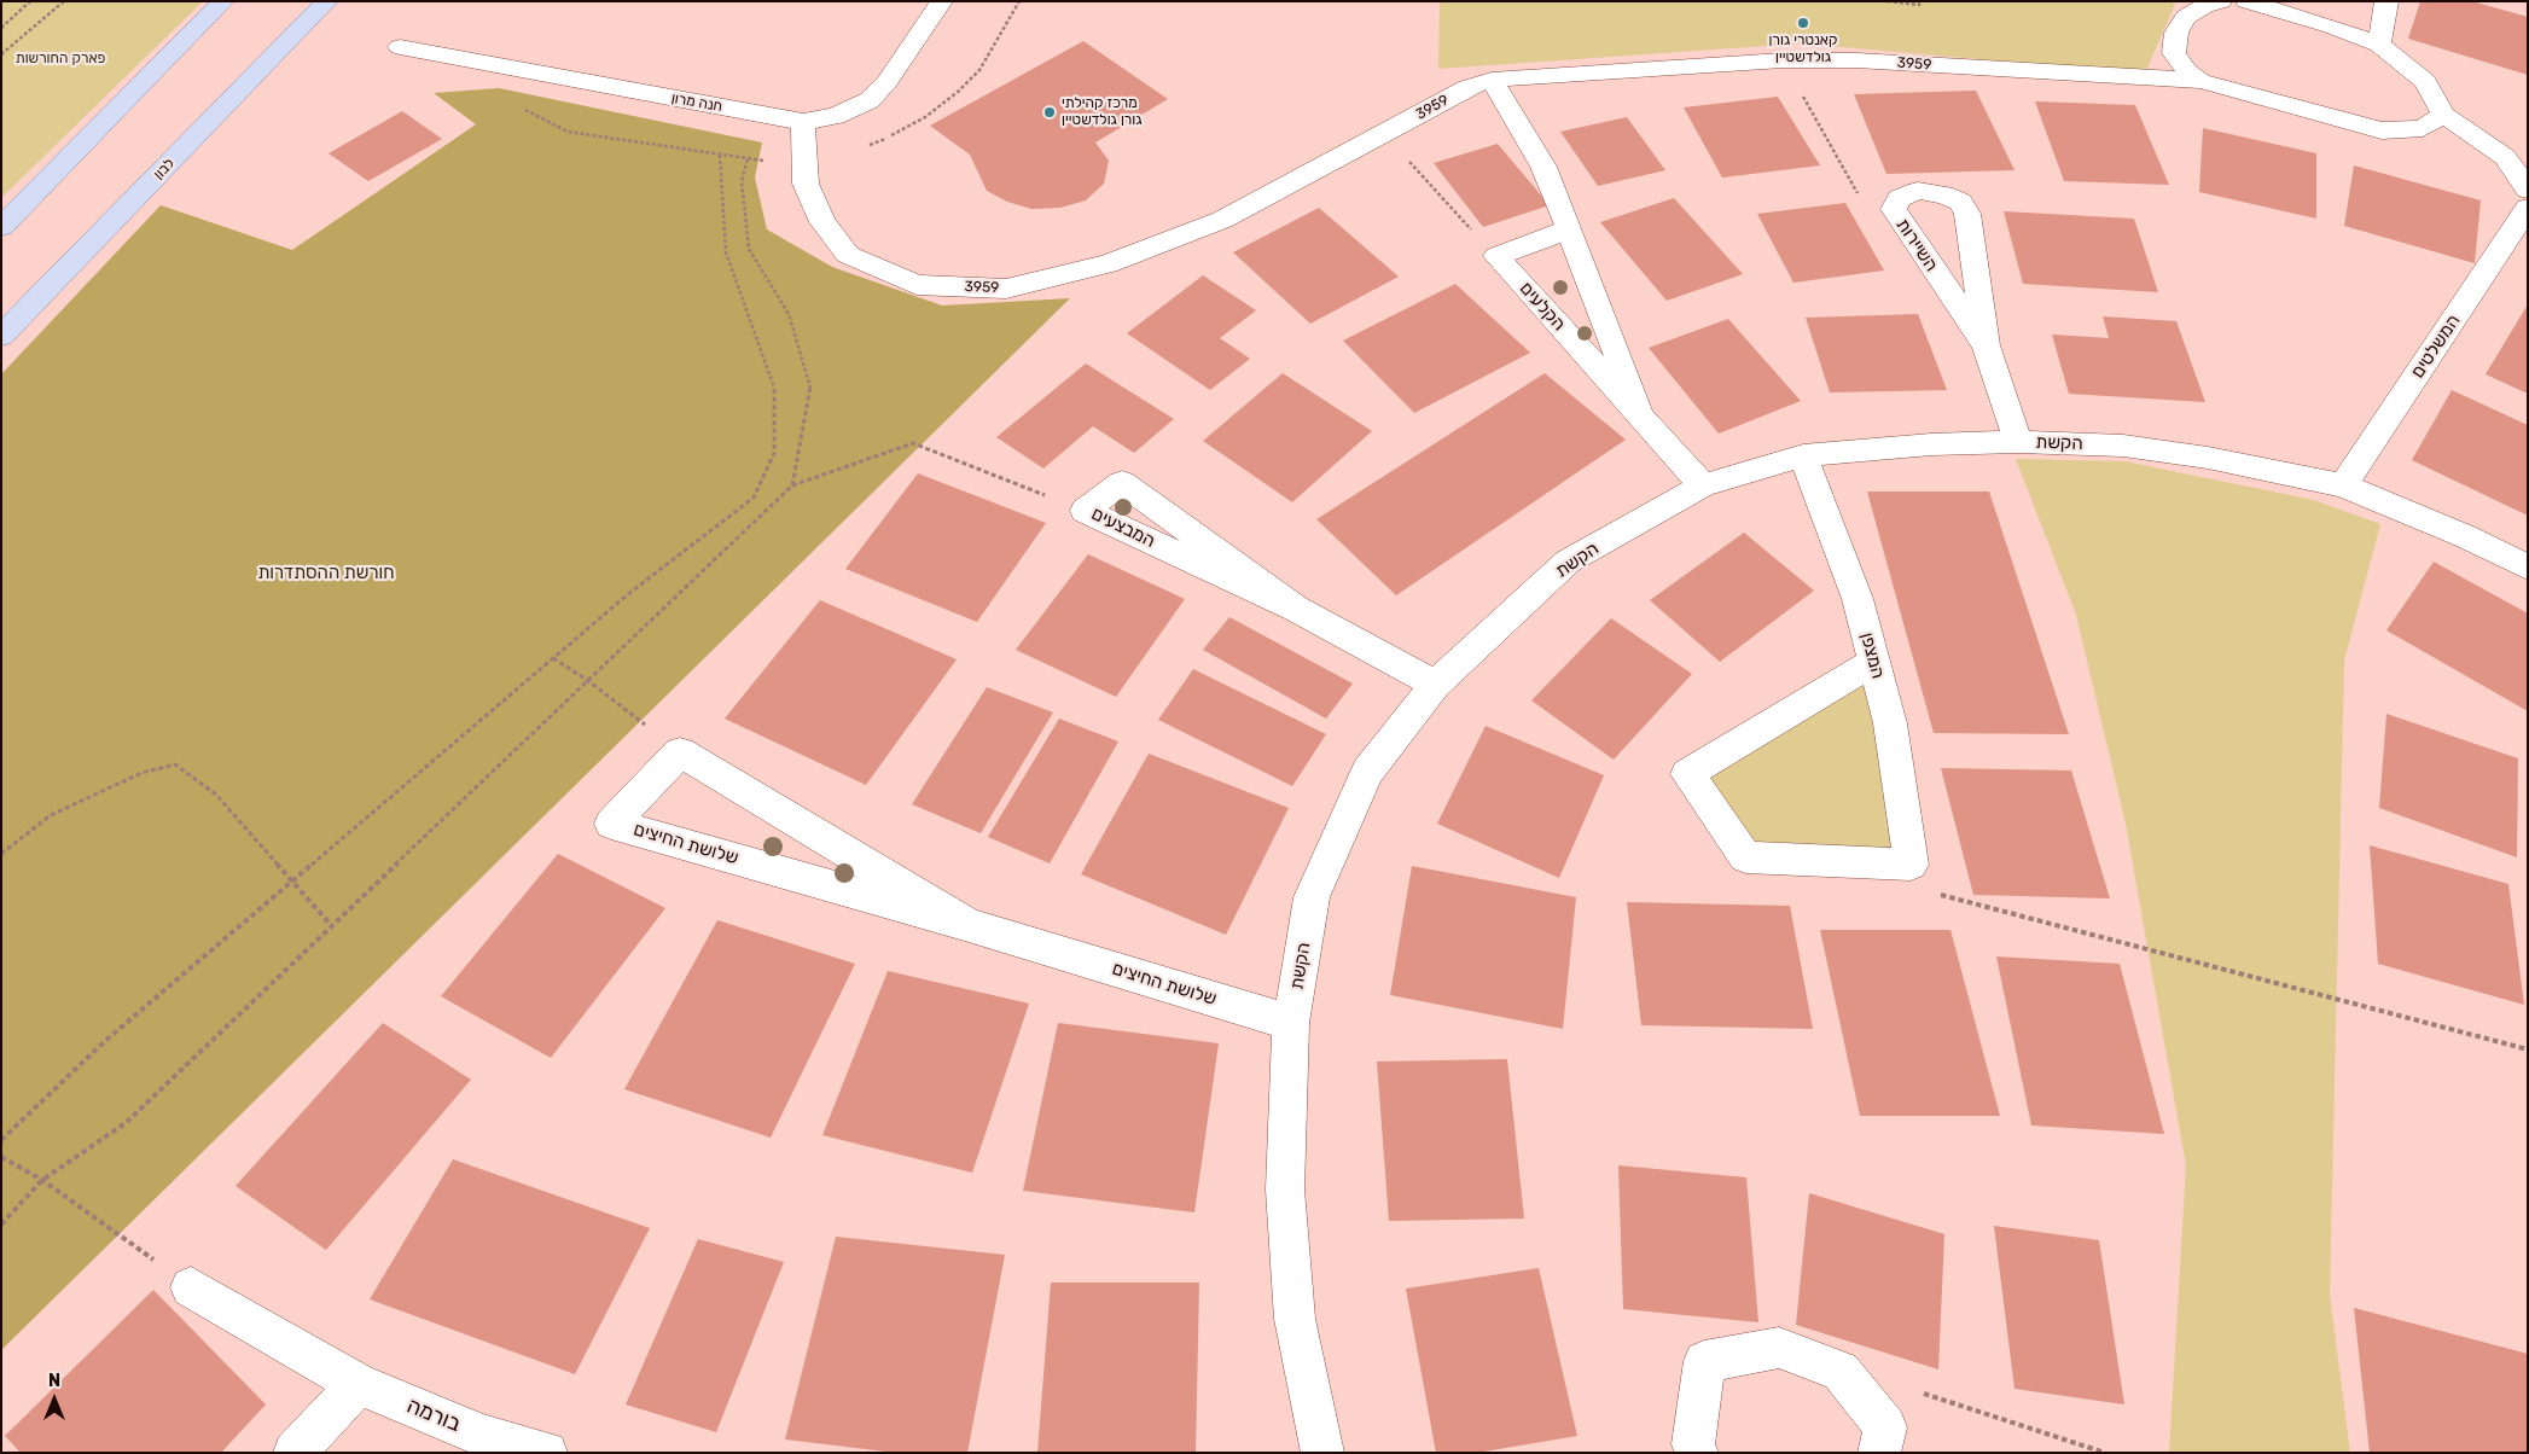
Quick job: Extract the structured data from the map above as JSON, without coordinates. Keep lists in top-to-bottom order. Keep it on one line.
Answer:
{"streets":{"main road":["לבון"],"street":["3959","חנה מרון","השיירות","הקלעים","המשלטים","הקשת","המבצעים","המצפן","שלושת החיצים","בורמה"]},"crossings":[["3959","חנה מרון"],["3959","הקלעים"],["השיירות","הקשת"],["הקלעים","הקשת"],["המשלטים","הקשת"],["הקשת","המבצעים"],["הקשת","המצפן"],["הקשת","שלושת החיצים"]],"parks":["פארק החורשות","חורשת ההסתדרות"],"places":["קאנטרי גורן גולדשטיין","מרכז קהילתי גורן גולדשטיין"],"north":"top"}
